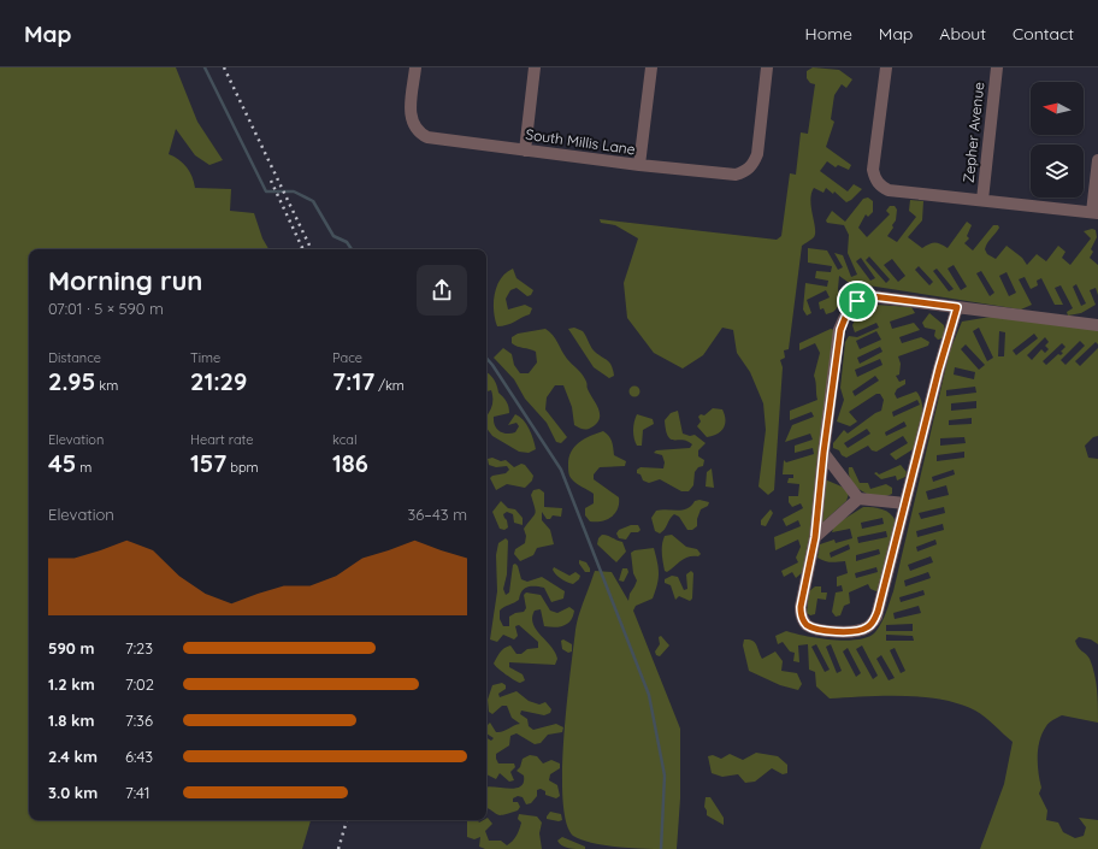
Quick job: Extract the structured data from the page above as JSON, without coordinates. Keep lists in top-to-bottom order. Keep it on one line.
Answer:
{"streets":{"street":["Zepher Avenue","South Millis Lane"]},"north":"left","page":{"header":"Map","nav":["Home","Map","About","Contact"],"heading":["Morning run","07:01 · 5 × 590 m"],"stats":[["Distance","2.95 km"],["Time","21:29"],["Pace","7:17 /km"],["Elevation","45 m"],["Heart rate","157 bpm"],["kcal","186"]],"chart":["Elevation","36–43 m"],"list":[{"name":"590 m","note":"7:23"},{"name":"1.2 km","note":"7:02"},{"name":"1.8 km","note":"7:36"},{"name":"2.4 km","note":"6:43"},{"name":"3.0 km","note":"7:41"}]}}
